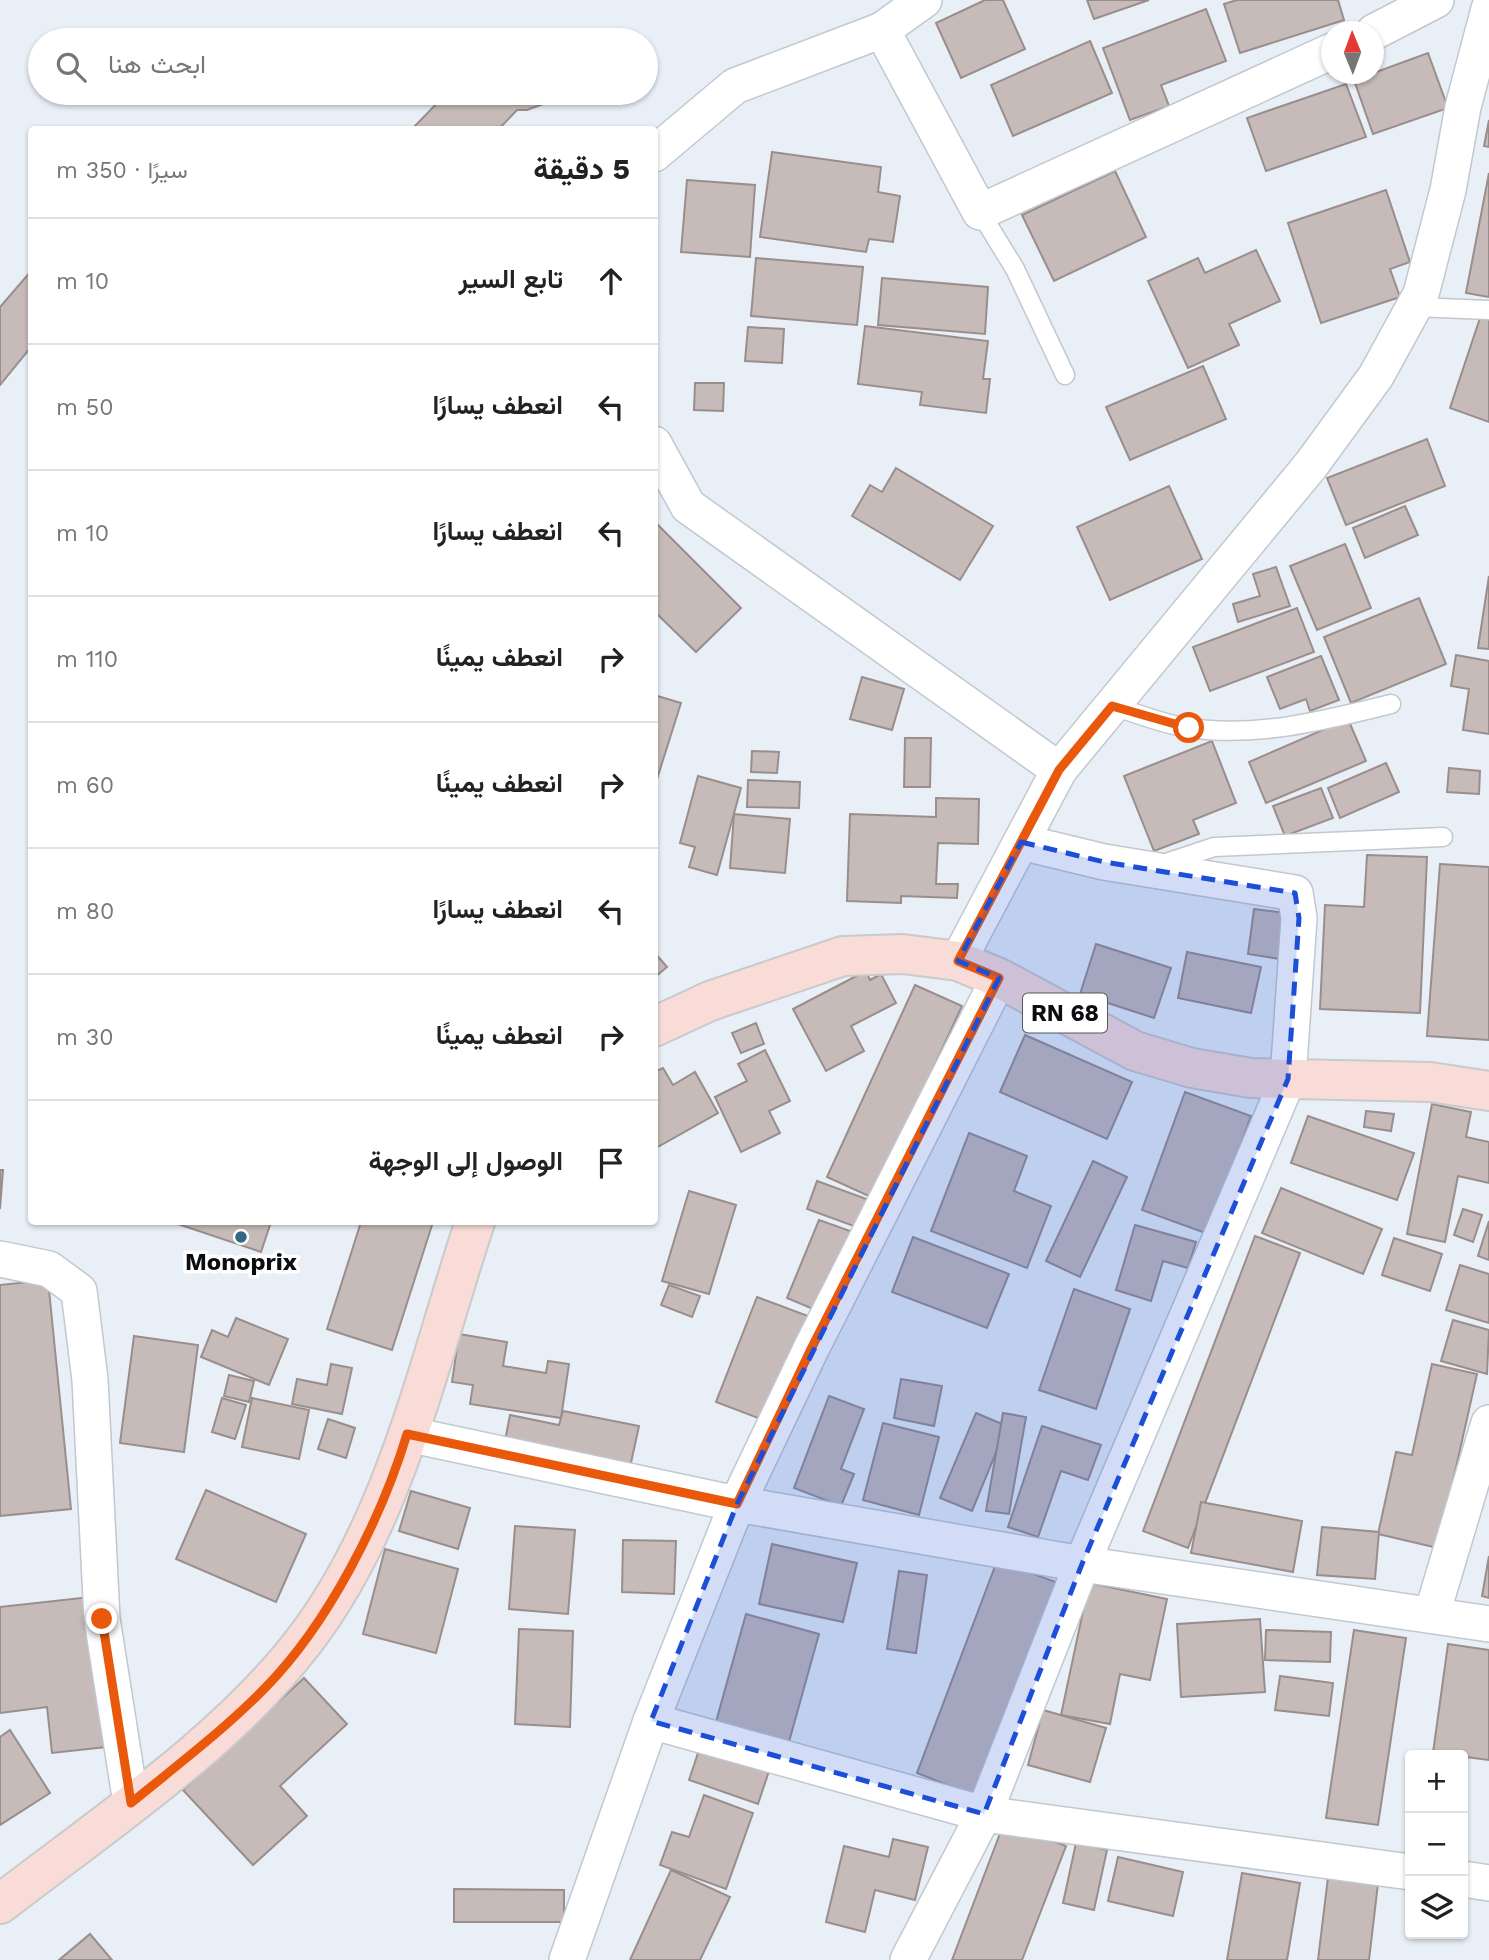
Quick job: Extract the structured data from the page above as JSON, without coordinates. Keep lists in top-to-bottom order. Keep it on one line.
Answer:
{"streets":{"main road":["RN 68"]},"places":["Monoprix"],"north":"top","page":{"search":"ابحث هنا","heading":["5 دقيقة","سيرًا · 350 m"],"list":[["تابع السير","10 m"],["انعطف يسارًا","50 m"],["انعطف يسارًا","10 m"],["انعطف يمينًا","110 m"],["انعطف يمينًا","60 m"],["انعطف يسارًا","80 m"],["انعطف يمينًا","30 m"],"الوصول إلى الوجهة"],"map_buttons":["+","−"]}}
